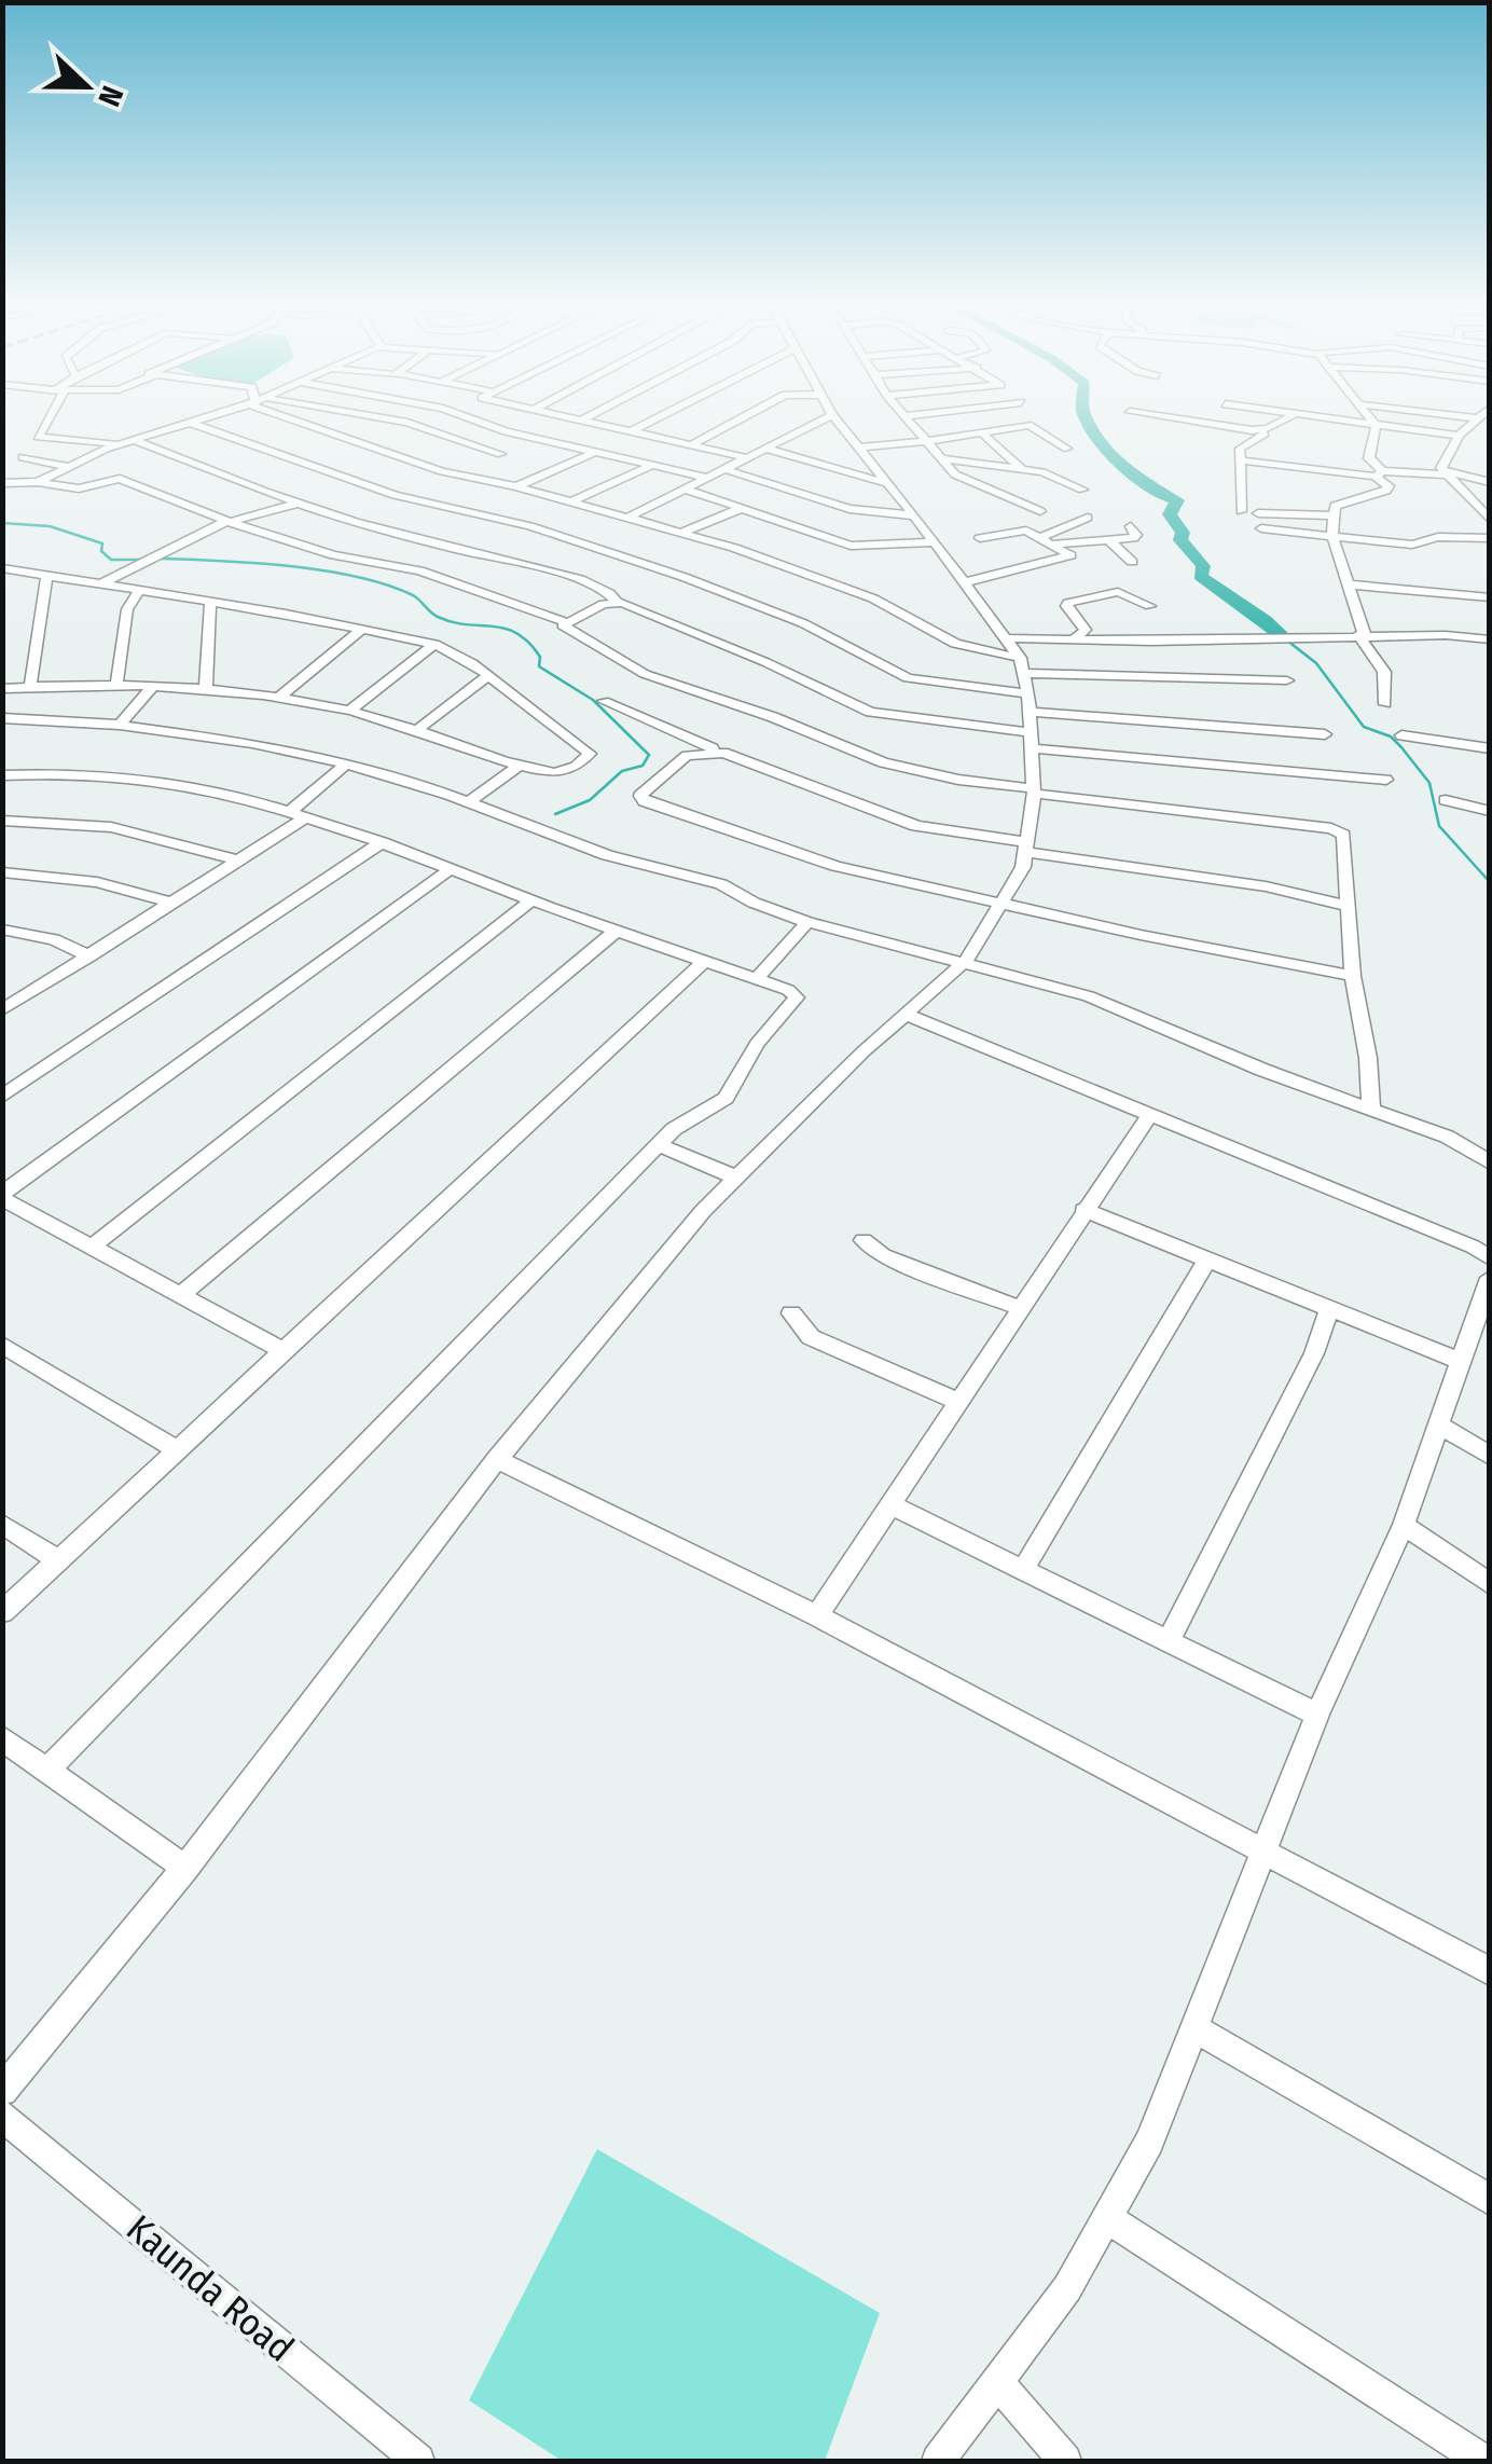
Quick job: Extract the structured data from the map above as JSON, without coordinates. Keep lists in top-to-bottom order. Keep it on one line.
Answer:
{"streets":{"street":["Kaunda Road"]},"north":"right"}
